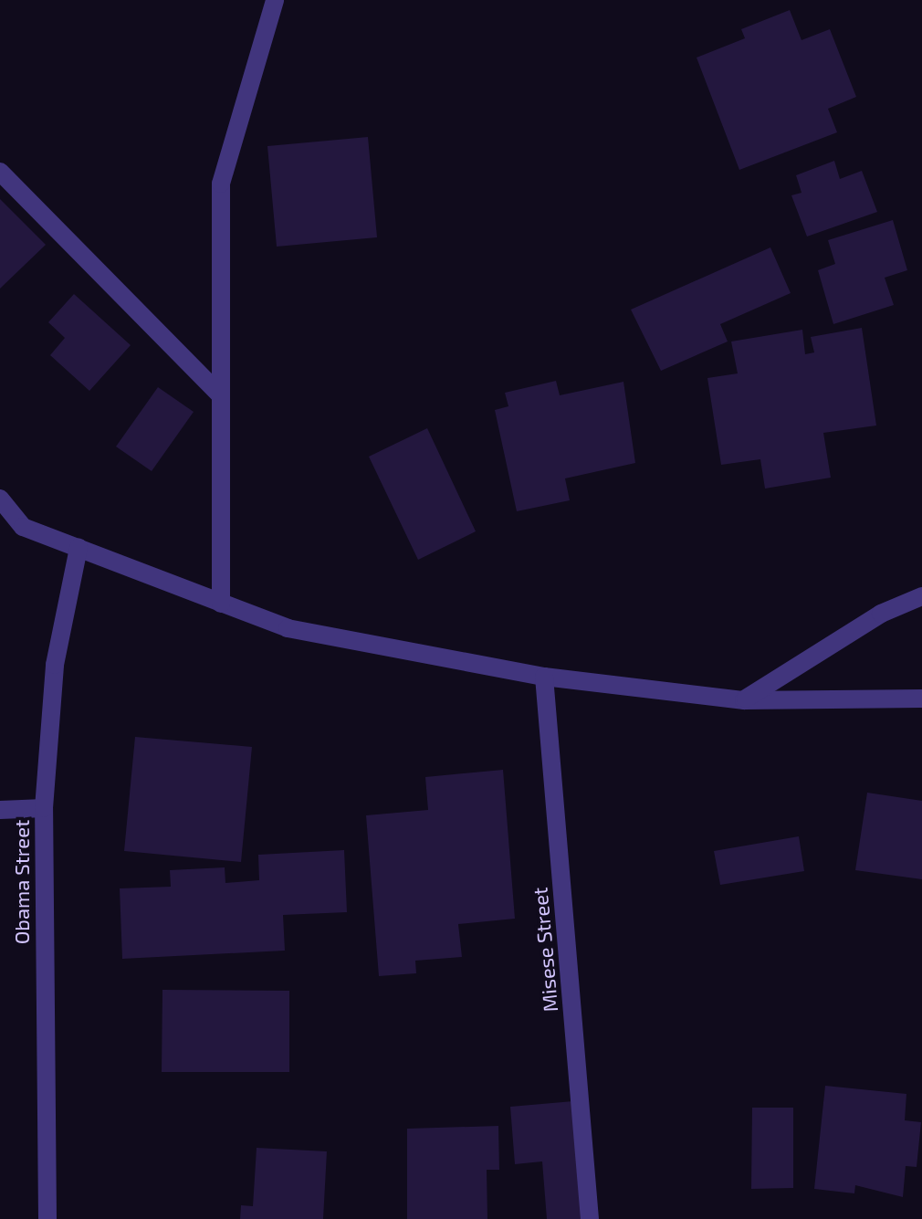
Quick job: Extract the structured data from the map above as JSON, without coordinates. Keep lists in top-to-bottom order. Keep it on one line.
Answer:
{"streets":{"street":["Obama Street","Misese Street"]}}
